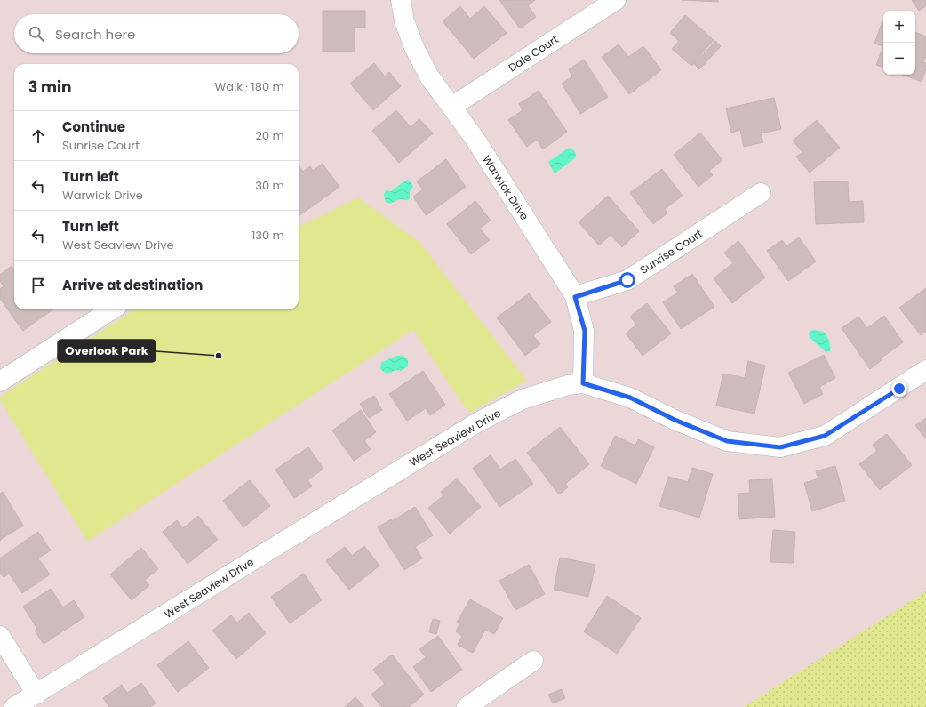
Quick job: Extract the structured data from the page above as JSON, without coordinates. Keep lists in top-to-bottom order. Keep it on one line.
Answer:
{"streets":{"street":["Dale Court","Warwick Drive","Sunrise Court","West Seaview Drive"]},"crossings":[["Dale Court","Warwick Drive"],["Warwick Drive","Sunrise Court"],["Warwick Drive","West Seaview Drive"]],"places":["Overlook Park"],"page":{"map_buttons":["+","−"],"search":"Search here","heading":["3 min","Walk · 180 m"],"list":[["Continue","Sunrise Court","20 m"],["Turn left","Warwick Drive","30 m"],["Turn left","West Seaview Drive","130 m"],"Arrive at destination"]}}
